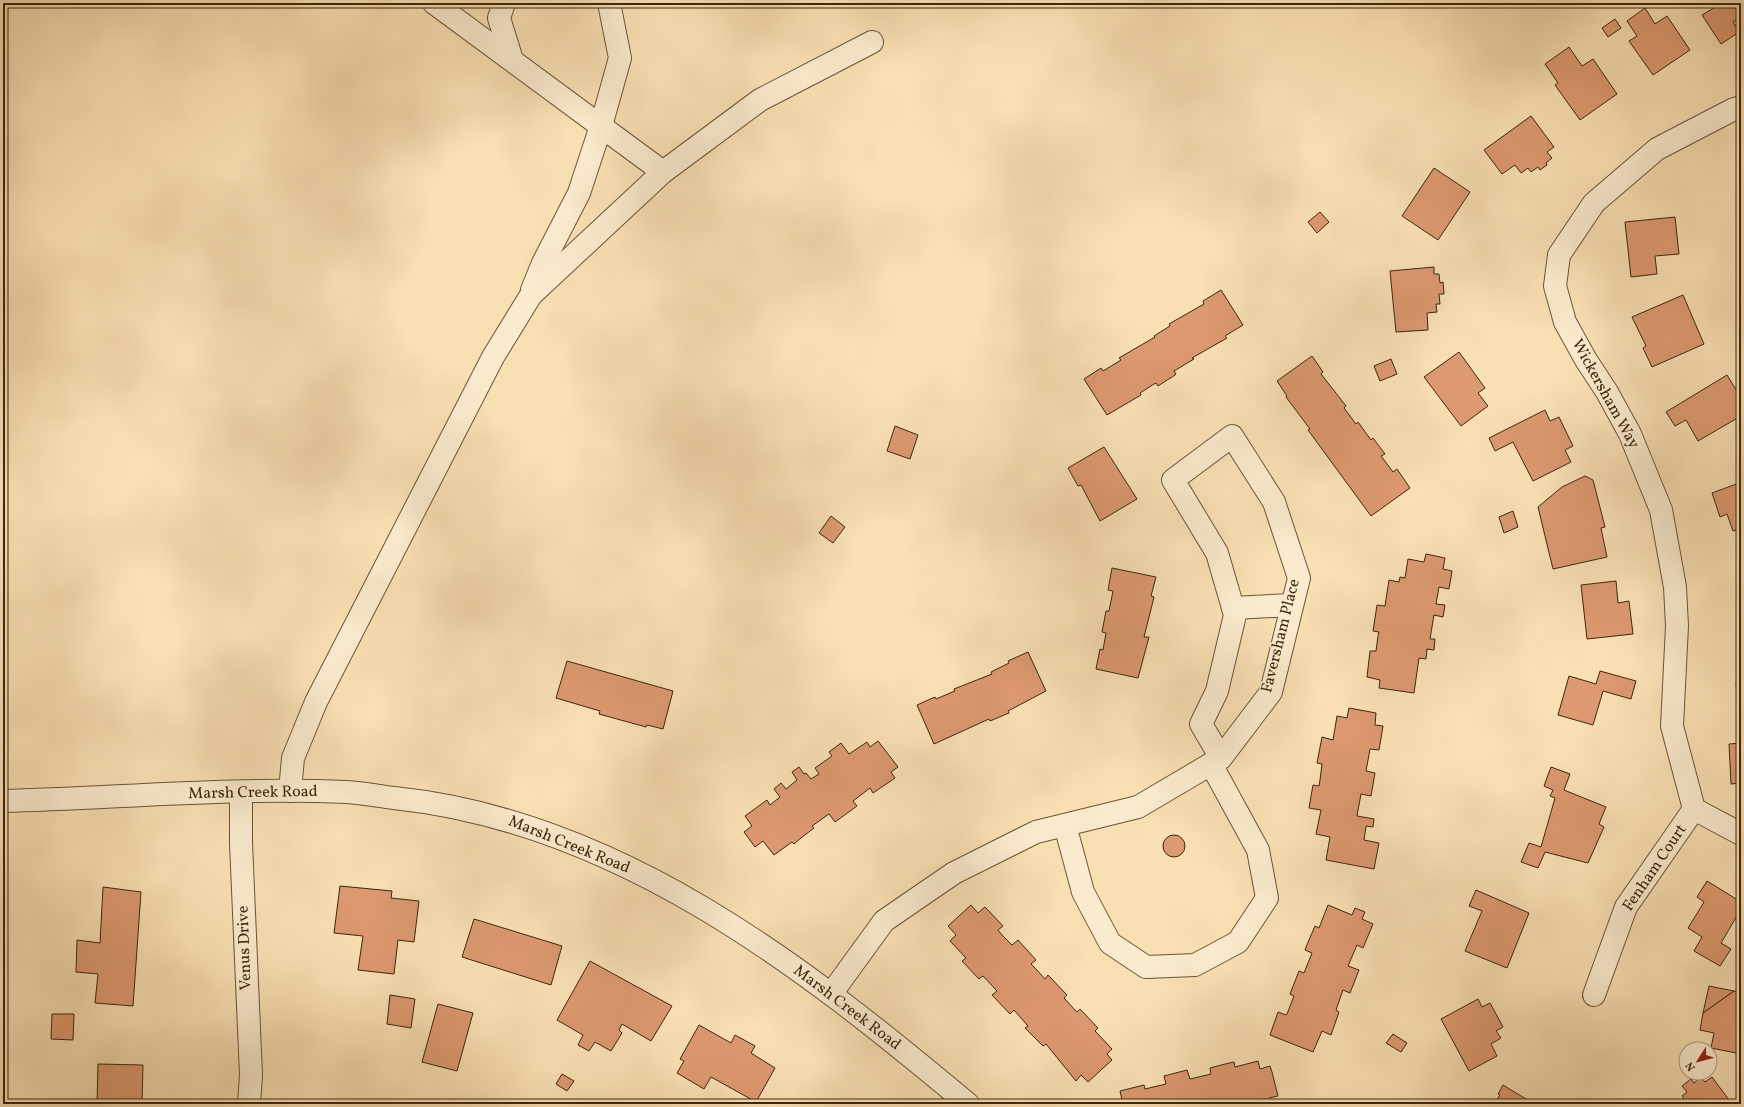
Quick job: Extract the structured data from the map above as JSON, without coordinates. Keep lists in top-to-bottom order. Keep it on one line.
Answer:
{"streets":{"street":["Wickersham Way","Faversham Place","Marsh Creek Road","Fenham Court","Venus Drive"]},"crossings":[["Wickersham Way","Fenham Court"],["Faversham Place","Marsh Creek Road"],["Marsh Creek Road","Venus Drive"]],"north":"bottom left"}
